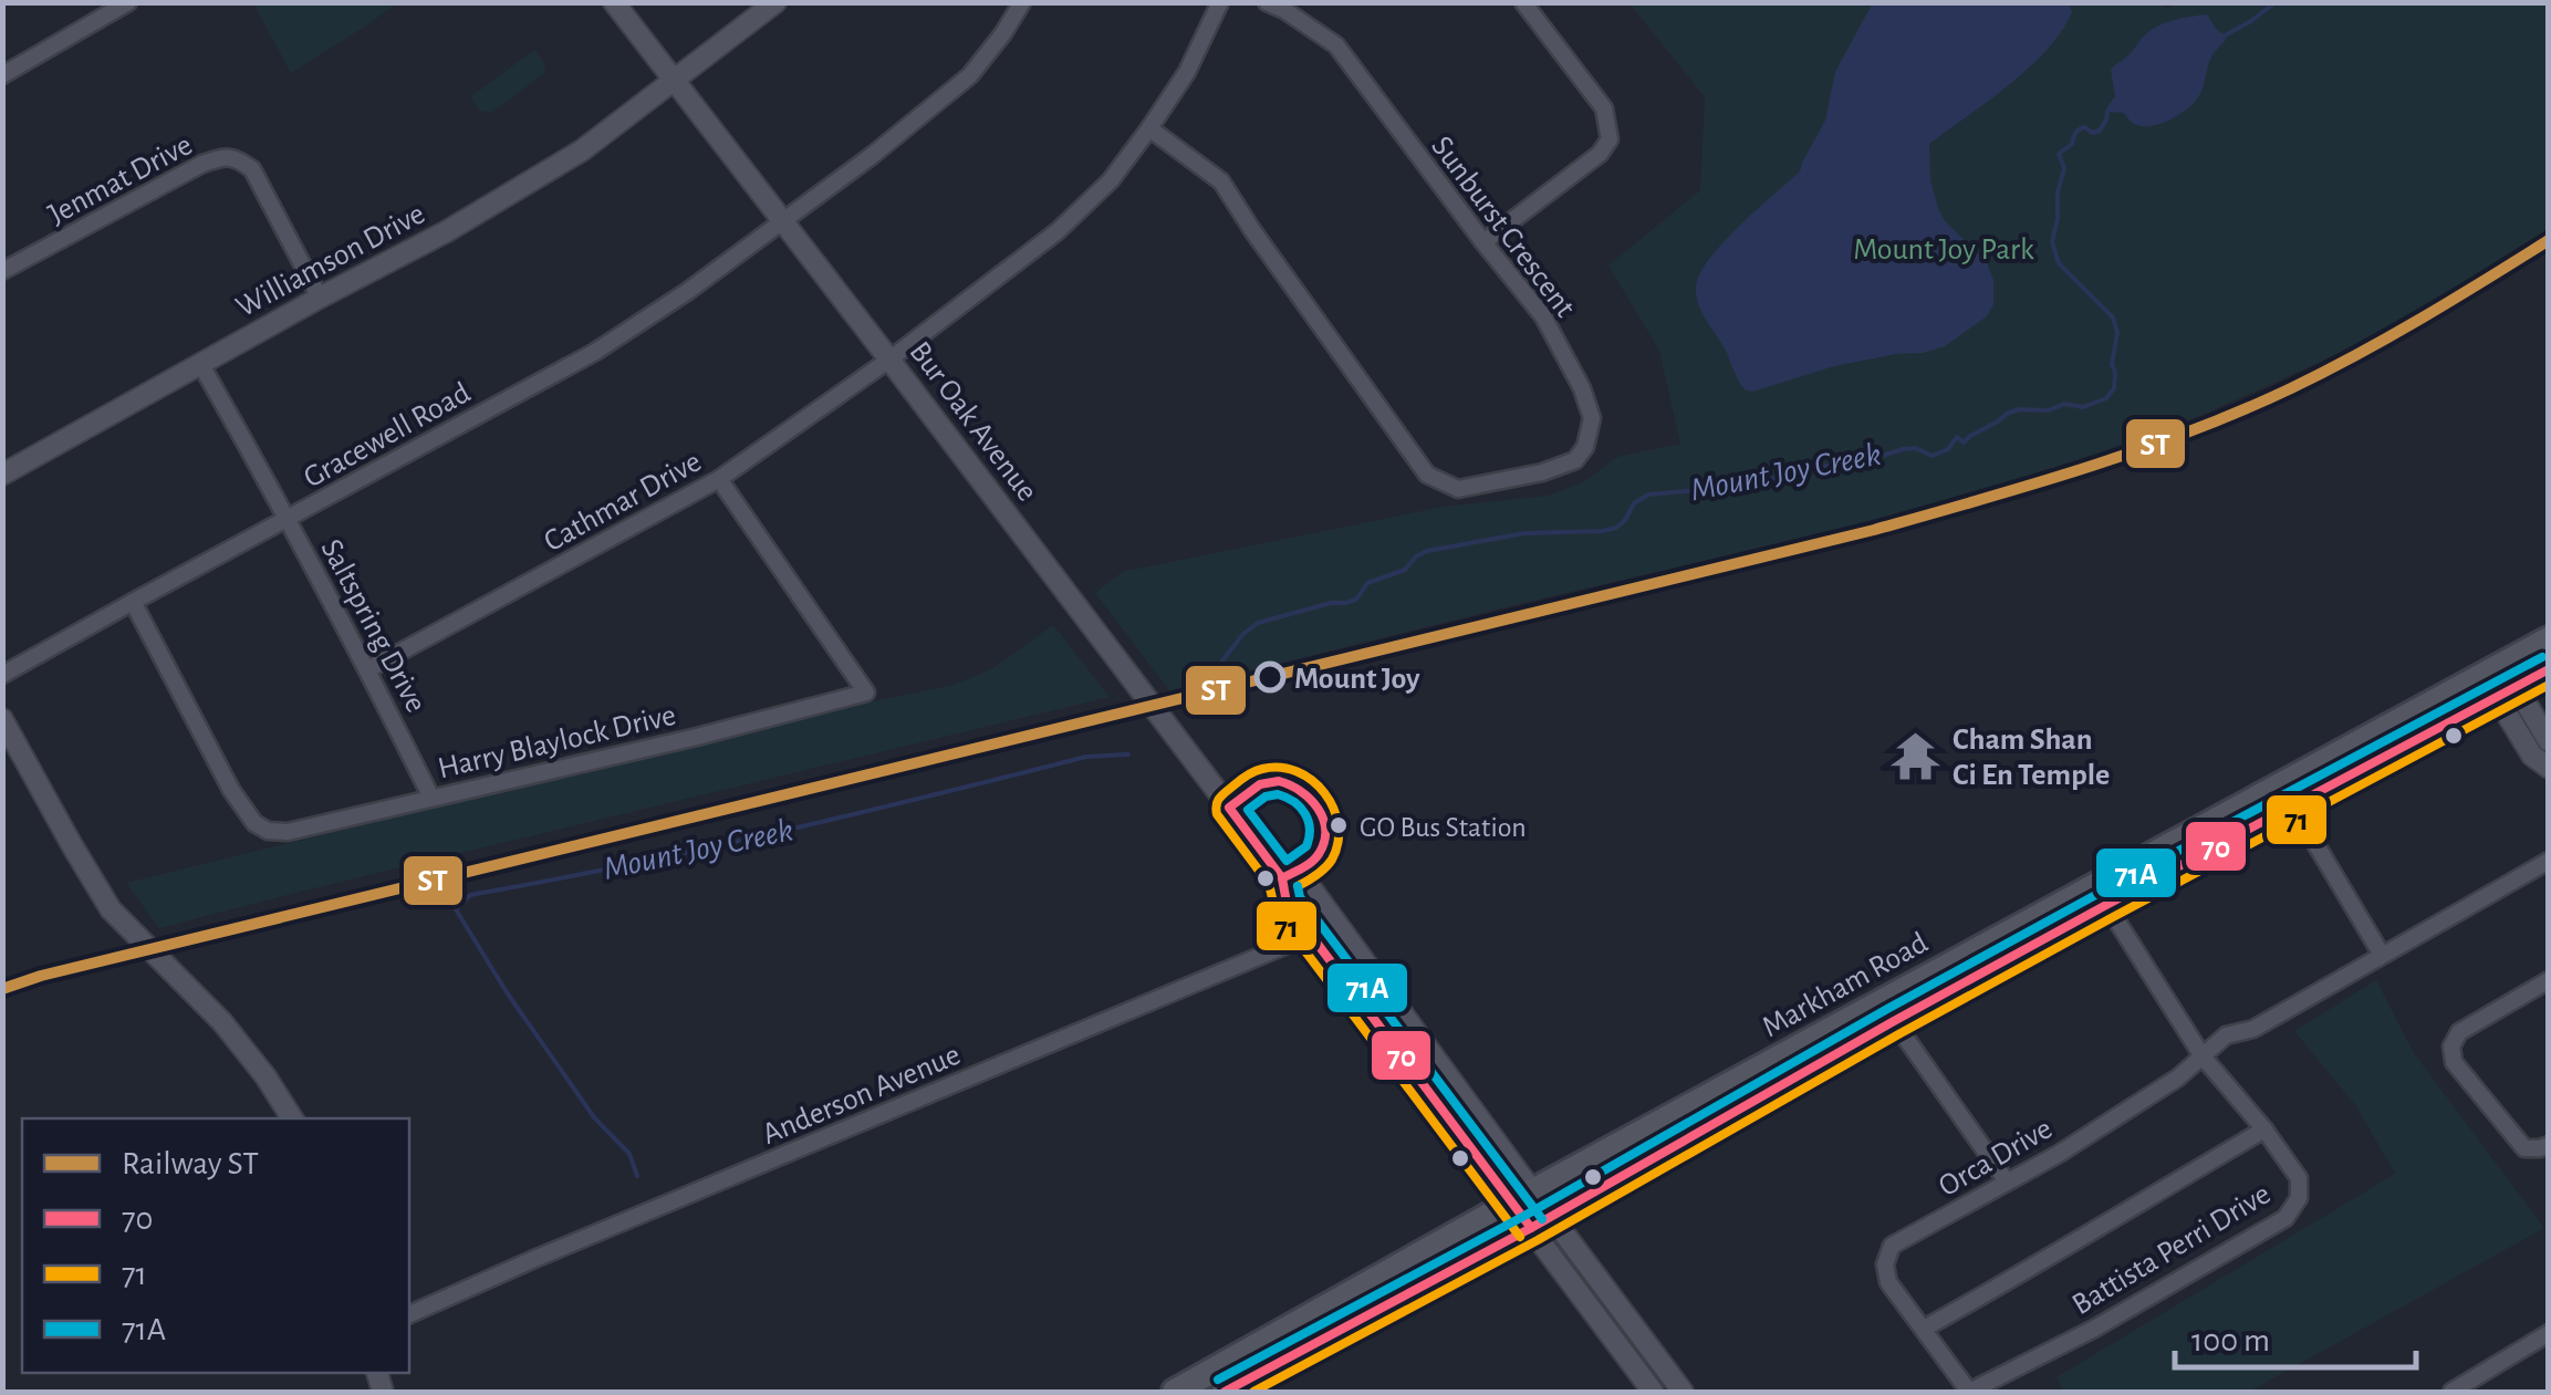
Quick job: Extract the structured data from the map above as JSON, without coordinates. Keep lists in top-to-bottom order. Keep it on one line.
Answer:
{"streets":{"main road":["Markham Road"],"street":["Jenmat Drive","Sunburst Crescent","Williamson Drive","Bur Oak Avenue","Gracewell Road","Cathmar Drive","Saltspring Drive","Harry Blaylock Drive","Anderson Avenue","Orca Drive","Battista Perri Drive"]},"crossings":[["Jenmat Drive","Williamson Drive"],["Sunburst Crescent","Cathmar Drive"],["Williamson Drive","Bur Oak Avenue"],["Williamson Drive","Saltspring Drive"],["Bur Oak Avenue","Gracewell Road"],["Bur Oak Avenue","Cathmar Drive"],["Bur Oak Avenue","Markham Road"],["Bur Oak Avenue","Anderson Avenue"],["Gracewell Road","Saltspring Drive"],["Gracewell Road","Harry Blaylock Drive"],["Cathmar Drive","Saltspring Drive"],["Cathmar Drive","Harry Blaylock Drive"],["Saltspring Drive","Harry Blaylock Drive"],["Markham Road","Battista Perri Drive"],["Orca Drive","Battista Perri Drive"]],"water":["Mount Joy Creek"],"parks":["Mount Joy Park"],"places":{"other":["Mount Joy","GO Bus Station"],"temple":["Cham Shan Ci En Temple"]},"lines":["rail line ST","transit line 71A","transit line 70","transit line 71"],"legend":["Railway ST","70","71","71A"],"scale_bar":"100 m"}
